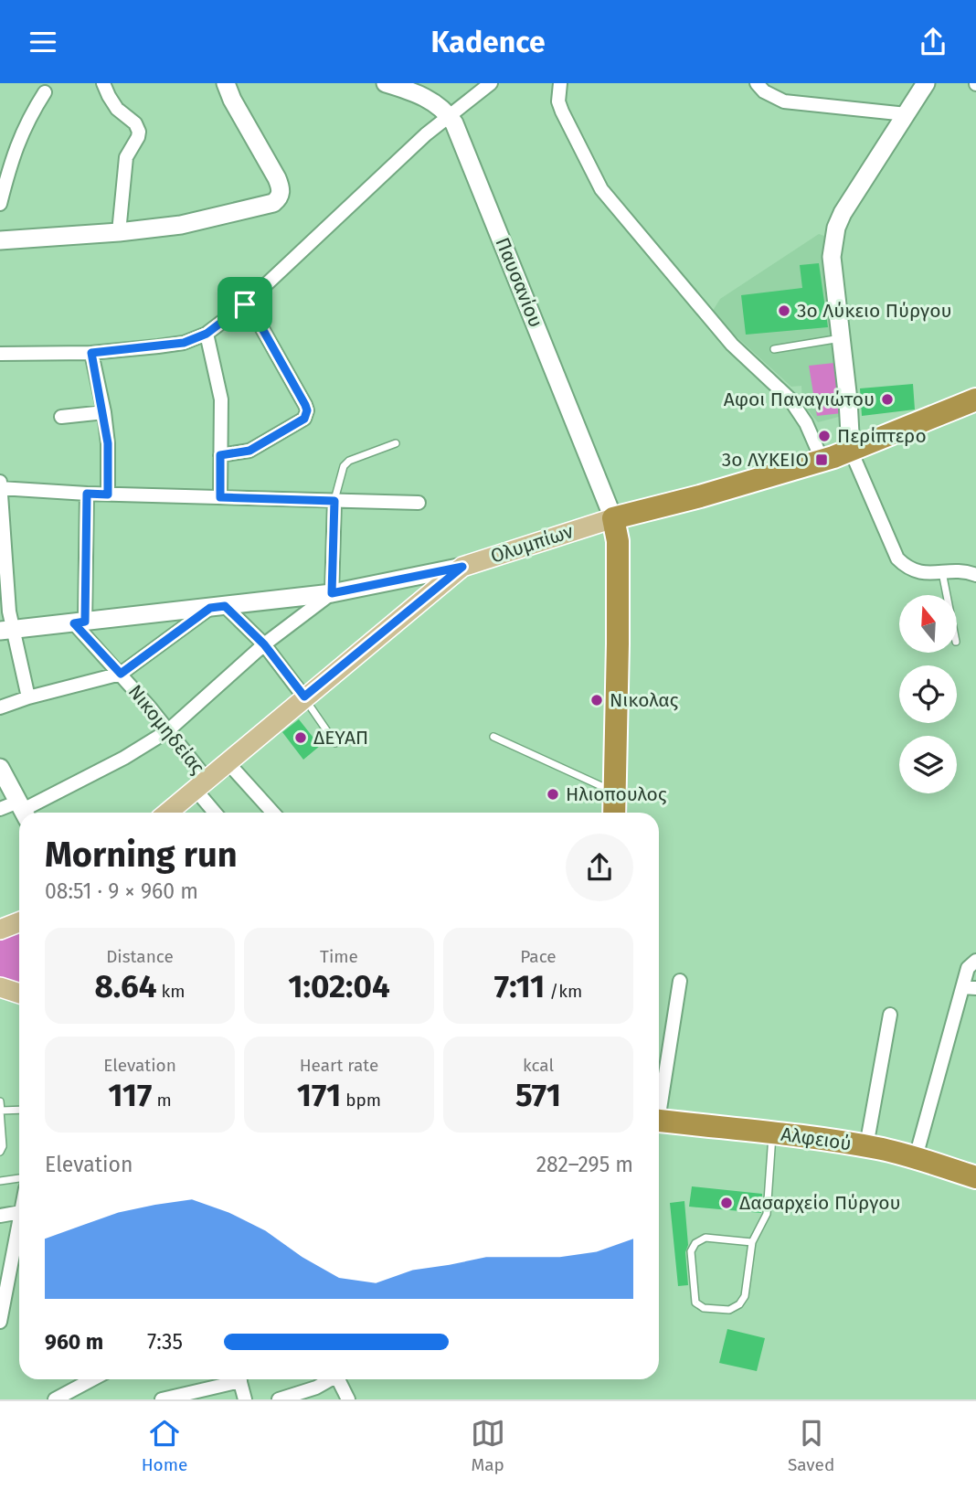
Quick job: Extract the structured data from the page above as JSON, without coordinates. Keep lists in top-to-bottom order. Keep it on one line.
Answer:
{"streets":{"highway":["Ολυμπίων","Αλφειού"],"street":["Παυσανίου","Νικομηδείας"]},"crossings":[["Παυσανίου","Ολυμπίων"],["Ολυμπίων","Νικομηδείας"]],"places":{"other":["3o Λύκειο Πύργου","Αφοι Παναγιώτου","Περίπτερο","Νικολας","ΔΕΥΑΠ","Ηλιοπουλος","Δασαρχείο Πύργου"],"transit":["3ο ΛΥΚΕΙΟ"]},"north":"top","page":{"header":"Kadence","heading":["Morning run","08:51 · 9 × 960 m"],"stats":[["Distance","8.64 km"],["Time","1:02:04"],["Pace","7:11 /km"],["Elevation","117 m"],["Heart rate","171 bpm"],["kcal","571"]],"chart":["Elevation","282–295 m"],"list":[{"name":"960 m","note":"7:35"}],"tabs":["Home","Map","Saved"]}}
